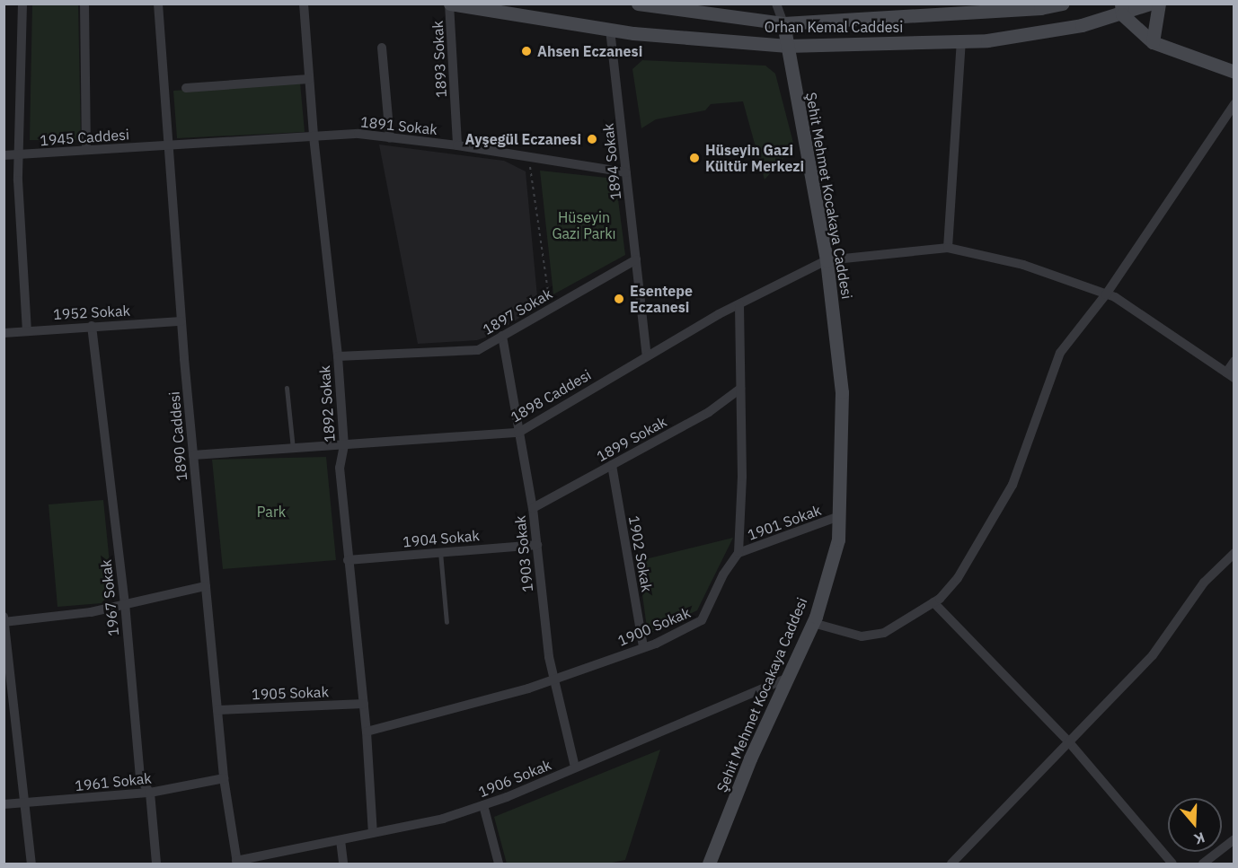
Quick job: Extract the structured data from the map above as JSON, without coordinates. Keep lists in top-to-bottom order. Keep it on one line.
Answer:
{"streets":{"main road":["Orhan Kemal Caddesi","Şehit Mehmet Kocakaya Caddesi"],"street":["1893 Sokak","1891 Sokak","1945 Caddesi","1894 Sokak","1897 Sokak","1952 Sokak","1898 Caddesi","1892 Sokak","1890 Caddesi","1899 Sokak","1901 Sokak","1904 Sokak","1903 Sokak","1902 Sokak","1967 Sokak","1900 Sokak","1905 Sokak","1906 Sokak","1961 Sokak"]},"crossings":[["Orhan Kemal Caddesi","1893 Sokak"],["Orhan Kemal Caddesi","1894 Sokak"],["Orhan Kemal Caddesi","Şehit Mehmet Kocakaya Caddesi"],["1893 Sokak","1891 Sokak"],["1891 Sokak","1945 Caddesi"],["1891 Sokak","1894 Sokak"],["1891 Sokak","1892 Sokak"],["1891 Sokak","1890 Caddesi"],["1945 Caddesi","1890 Caddesi"],["1894 Sokak","1897 Sokak"],["1894 Sokak","1898 Caddesi"],["Şehit Mehmet Kocakaya Caddesi","1898 Caddesi"],["Şehit Mehmet Kocakaya Caddesi","1901 Sokak"],["Şehit Mehmet Kocakaya Caddesi","1906 Sokak"],["1897 Sokak","1892 Sokak"],["1897 Sokak","1903 Sokak"],["1952 Sokak","1890 Caddesi"],["1952 Sokak","1967 Sokak"],["1898 Caddesi","1892 Sokak"],["1898 Caddesi","1890 Caddesi"],["1898 Caddesi","1903 Sokak"],["1892 Sokak","1904 Sokak"],["1892 Sokak","1900 Sokak"],["1892 Sokak","1905 Sokak"],["1892 Sokak","1906 Sokak"],["1890 Caddesi","1905 Sokak"],["1890 Caddesi","1906 Sokak"],["1890 Caddesi","1961 Sokak"],["1899 Sokak","1903 Sokak"],["1899 Sokak","1902 Sokak"],["1901 Sokak","1900 Sokak"],["1904 Sokak","1903 Sokak"],["1903 Sokak","1900 Sokak"],["1903 Sokak","1906 Sokak"],["1902 Sokak","1900 Sokak"],["1967 Sokak","1961 Sokak"]],"parks":["Hüseyin Gazi Parkı","Park"],"places":["Ahsen Eczanesi","Ayşegül Eczanesi","Hüseyin Gazi Kültür Merkezi","Esentepe Eczanesi"],"north":"bottom"}
